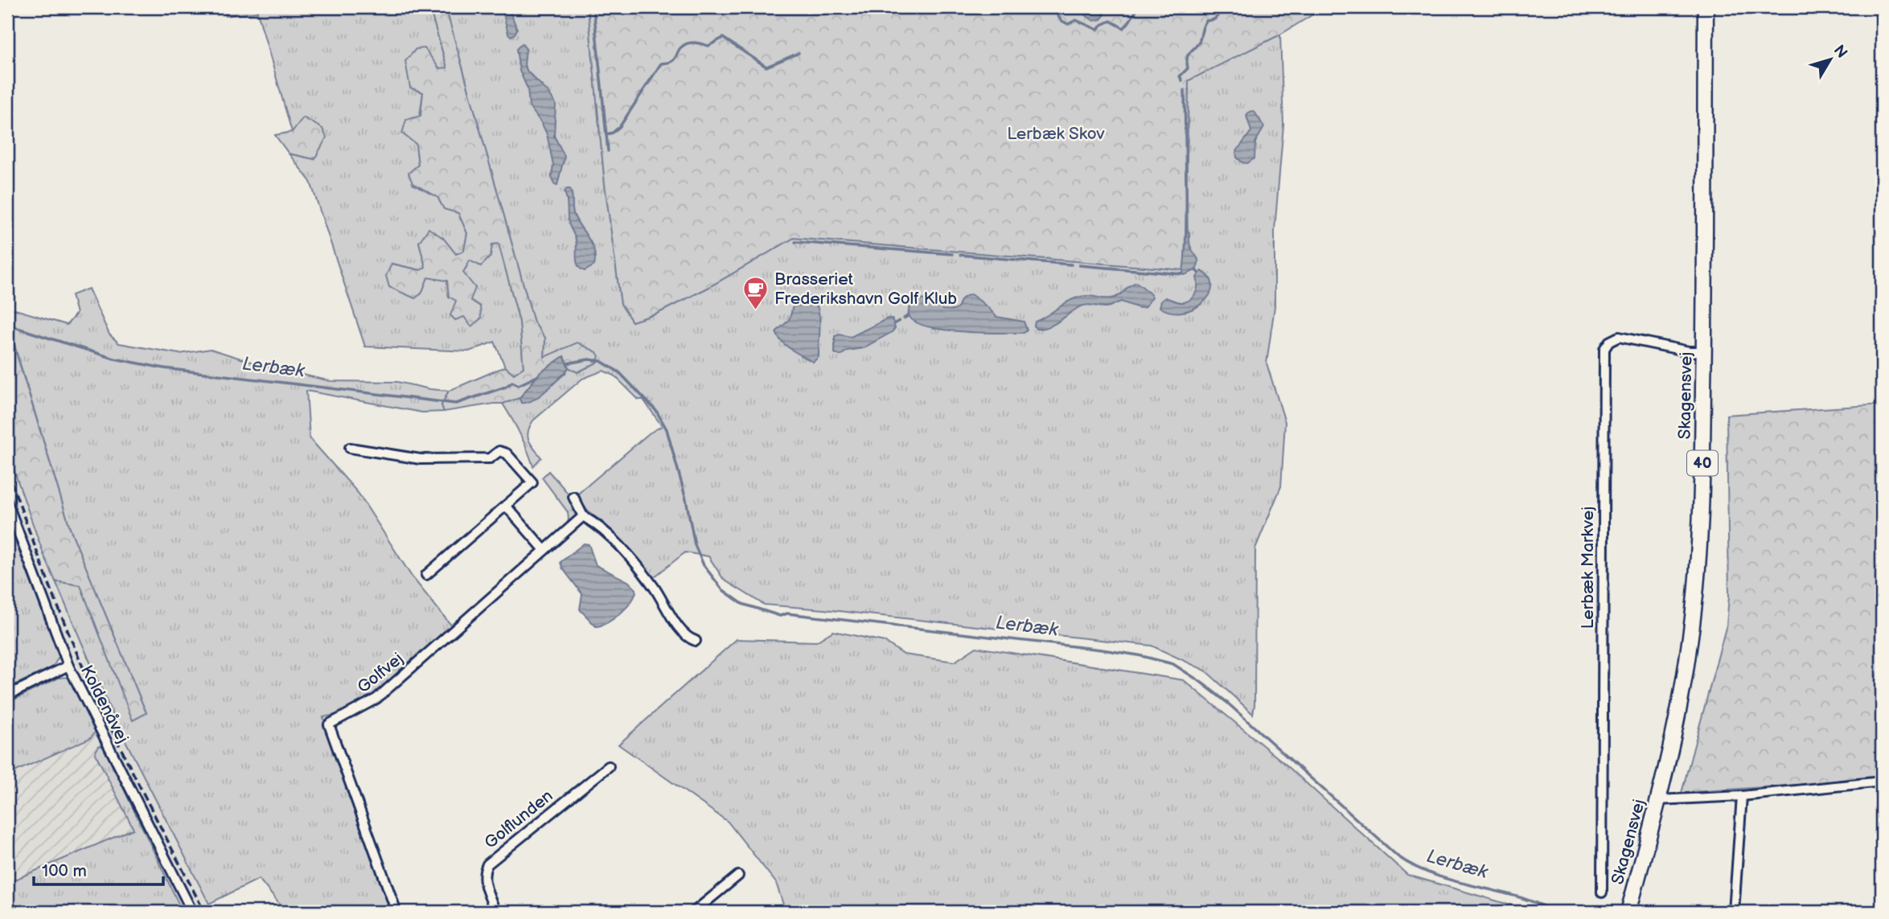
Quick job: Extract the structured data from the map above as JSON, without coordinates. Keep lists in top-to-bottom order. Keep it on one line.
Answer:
{"streets":{"main road":["Skagensvej","40"],"street":["Lerbæk Markvej","Golfvej","Koldenåvej","Golflunden"]},"crossings":[["Skagensvej","Lerbæk Markvej"]],"water":["Lerbæk"],"parks":["Lerbæk Skov"],"places":{"cafe":["Brasseriet Frederikshavn Golf Klub"]},"scale_bar":"100 m","north":"top right"}
